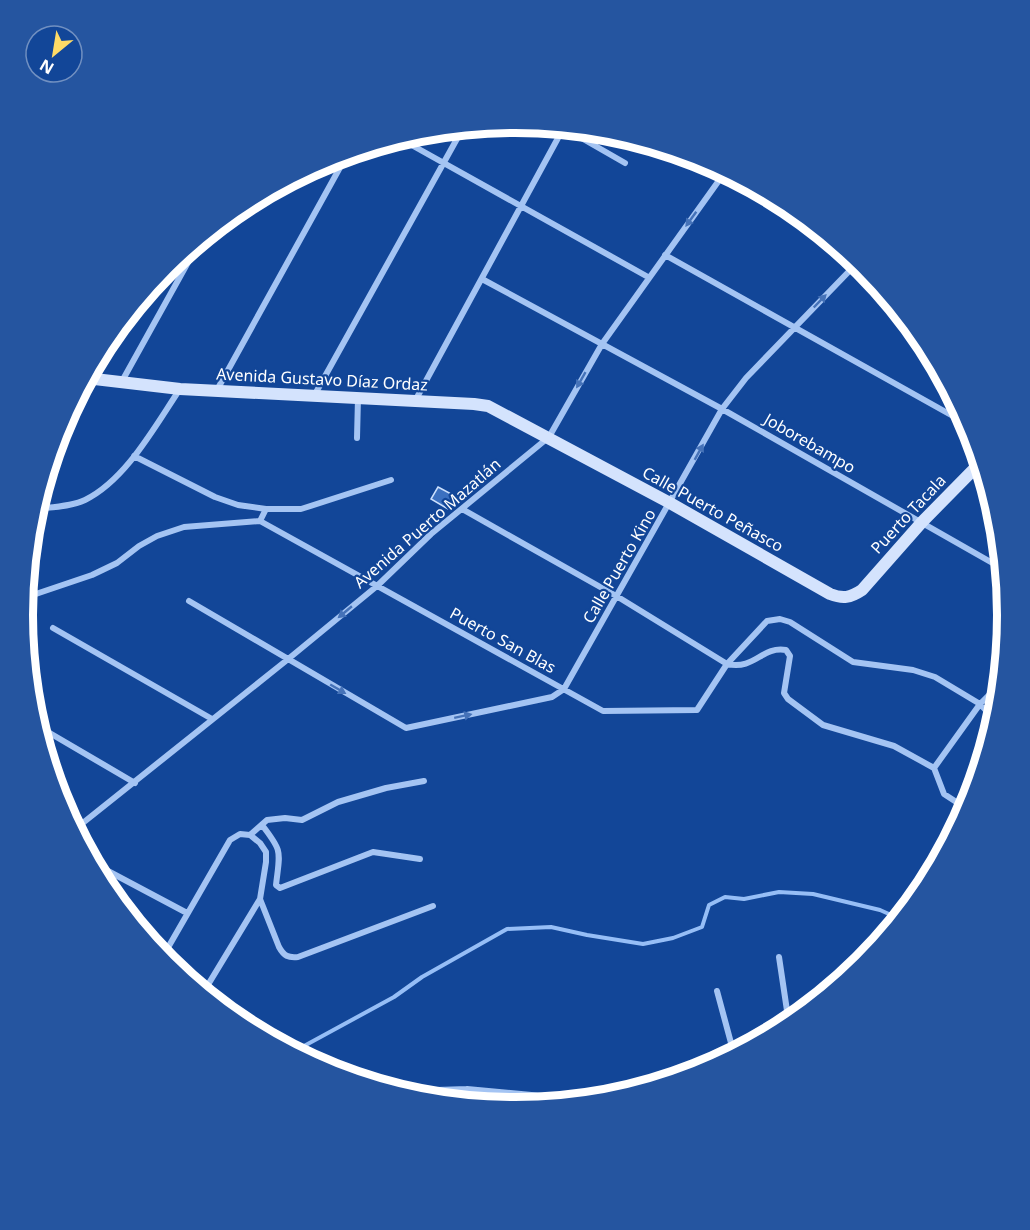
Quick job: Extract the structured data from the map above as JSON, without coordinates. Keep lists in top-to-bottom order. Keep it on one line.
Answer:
{"streets":{"street":["Avenida Gustavo Díaz Ordaz","Joborebampo","Calle Puerto Peñasco","Puerto Tacala","Avenida Puerto Mazatlán","Calle Puerto Kino","Puerto San Blas"]},"crossings":[["Avenida Gustavo Díaz Ordaz","Calle Puerto Peñasco"],["Avenida Gustavo Díaz Ordaz","Avenida Puerto Mazatlán"],["Joborebampo","Puerto Tacala"],["Joborebampo","Avenida Puerto Mazatlán"],["Joborebampo","Calle Puerto Kino"],["Calle Puerto Peñasco","Puerto Tacala"],["Calle Puerto Peñasco","Avenida Puerto Mazatlán"],["Calle Puerto Peñasco","Calle Puerto Kino"],["Avenida Puerto Mazatlán","Puerto San Blas"],["Calle Puerto Kino","Puerto San Blas"]],"one_way":["Calle Puerto Kino"],"north":"bottom left"}
